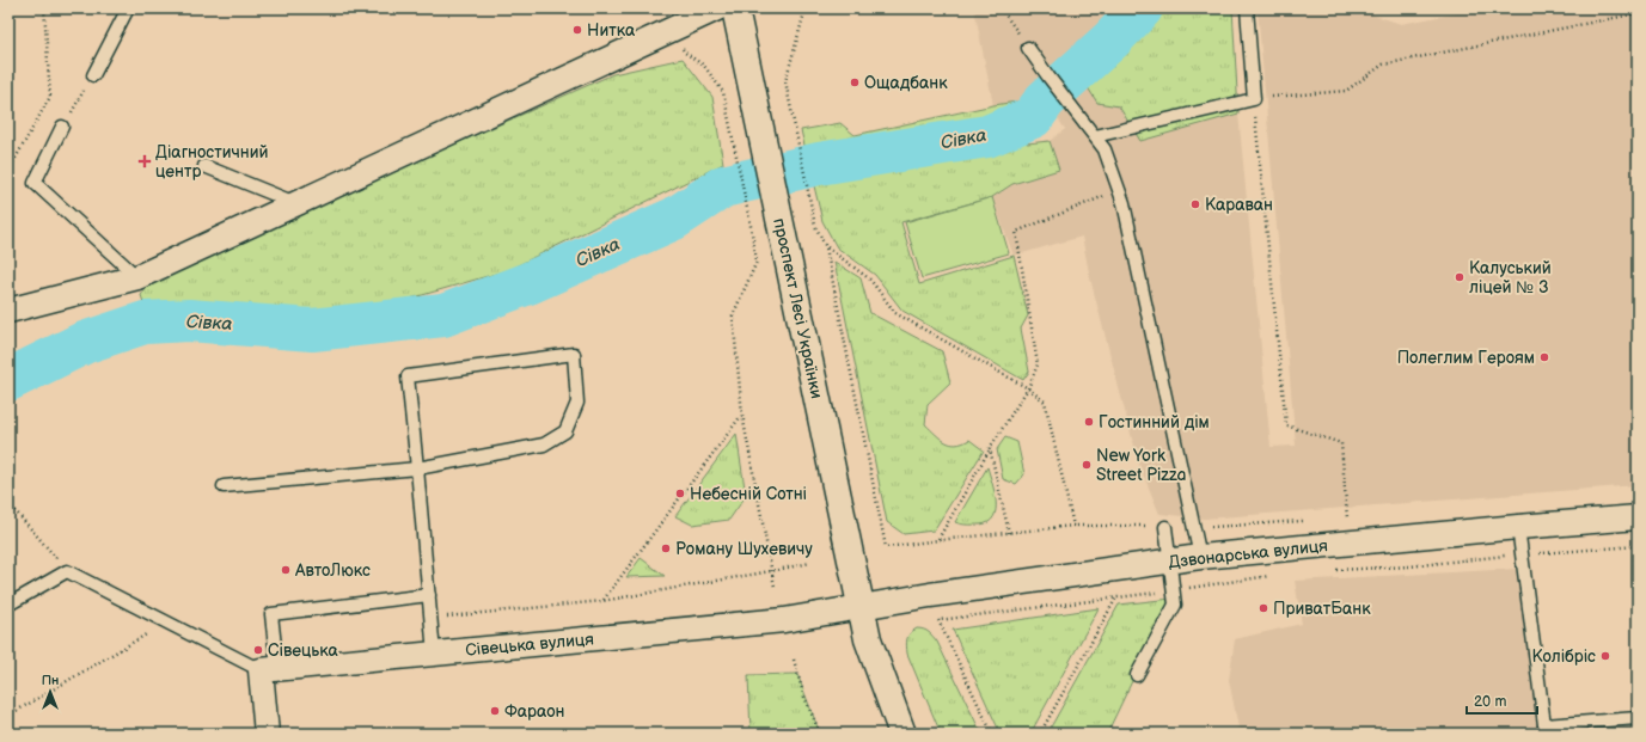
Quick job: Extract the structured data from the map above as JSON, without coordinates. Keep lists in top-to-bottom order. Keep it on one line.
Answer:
{"streets":{"main road":["проспект Лесі Українки"],"street":["Дзвонарська вулиця","Сівецька вулиця"]},"crossings":[["проспект Лесі Українки","Дзвонарська вулиця"],["проспект Лесі Українки","Сівецька вулиця"],["Дзвонарська вулиця","Сівецька вулиця"]],"water":["Сівка"],"places":{"other":["Нитка","Ощадбанк","Караван","Калуський ліцей № 3","Полеглим Героям","Гостинний дім","New York Street Pizza","Небесній Сотні","Роману Шухевичу","АвтоЛюкс","ПриватБанк","Сівецька","Колібріс","Фараон"],"health":["Діагностичний центр"]},"scale_bar":"20 m","north":"top"}
